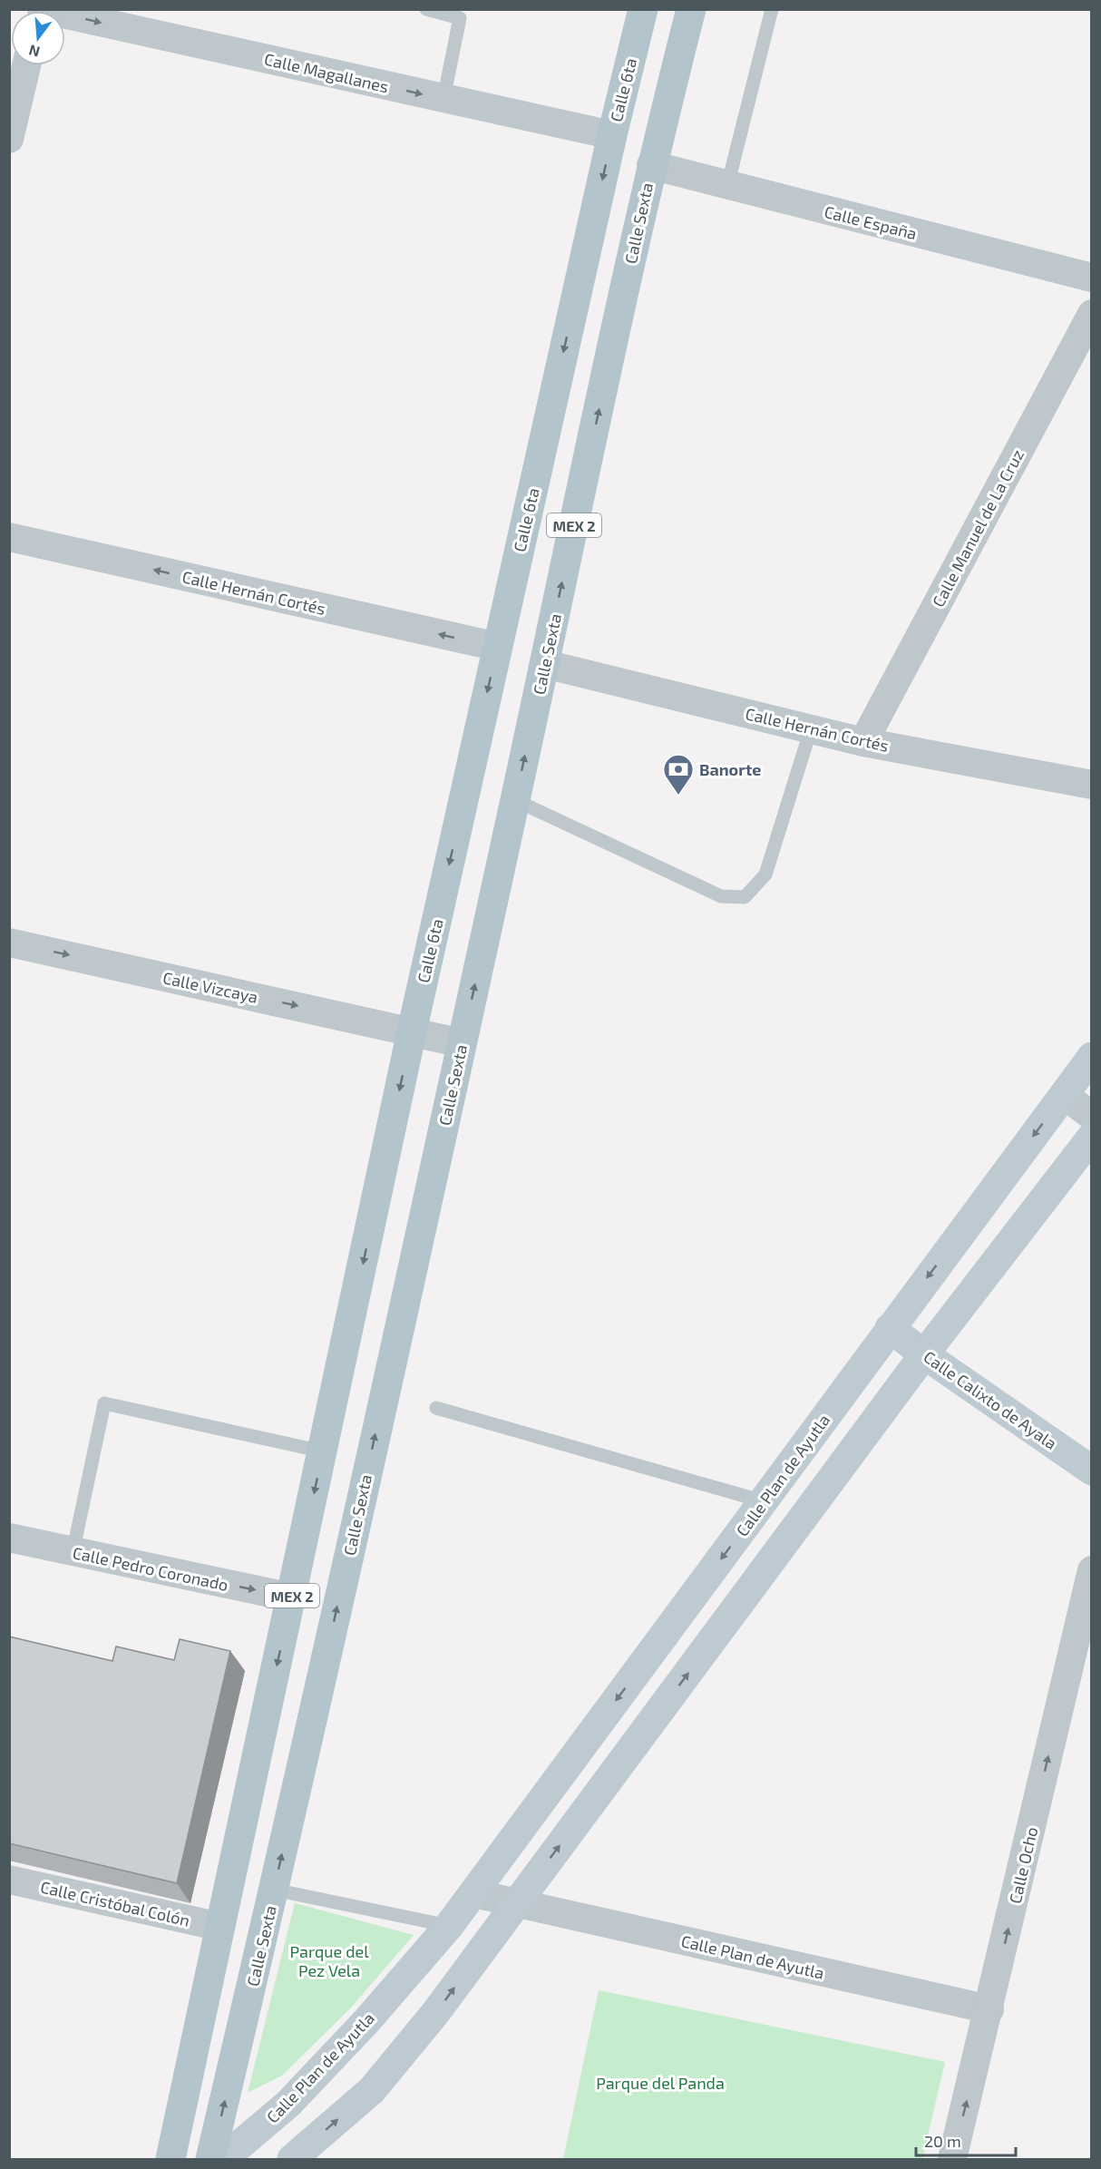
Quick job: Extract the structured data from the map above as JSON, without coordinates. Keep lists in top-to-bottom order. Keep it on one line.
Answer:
{"streets":{"main road":["Calle 6ta","Calle Sexta","MEX 2"],"street":["Calle Magallanes","Calle España","Calle Manuel de La Cruz","Calle Hernán Cortés","Calle Vizcaya","Calle Calixto de Ayala","Calle Plan de Ayutla","Calle Pedro Coronado","Calle Ocho","Calle Cristóbal Colón"]},"crossings":[["Calle Magallanes","Calle 6ta"],["Calle 6ta","MEX 2"],["Calle 6ta","Calle Hernán Cortés"],["Calle 6ta","Calle Vizcaya"],["Calle España","Calle Sexta"],["Calle Sexta","Calle Hernán Cortés"],["Calle Sexta","Calle Vizcaya"],["MEX 2","Calle Vizcaya"],["MEX 2","Calle Pedro Coronado"],["MEX 2","Calle Cristóbal Colón"],["Calle Manuel de La Cruz","Calle Hernán Cortés"],["Calle Calixto de Ayala","Calle Plan de Ayutla"],["Calle Plan de Ayutla","Calle Ocho"]],"one_way":["Calle Magallanes","Calle 6ta","Calle Hernán Cortés","Calle Vizcaya","Calle Pedro Coronado","Calle Ocho"],"parks":["Parque del Pez Vela","Parque del Panda"],"places":{"bank":["Banorte"]},"scale_bar":"20 m","north":"bottom"}
